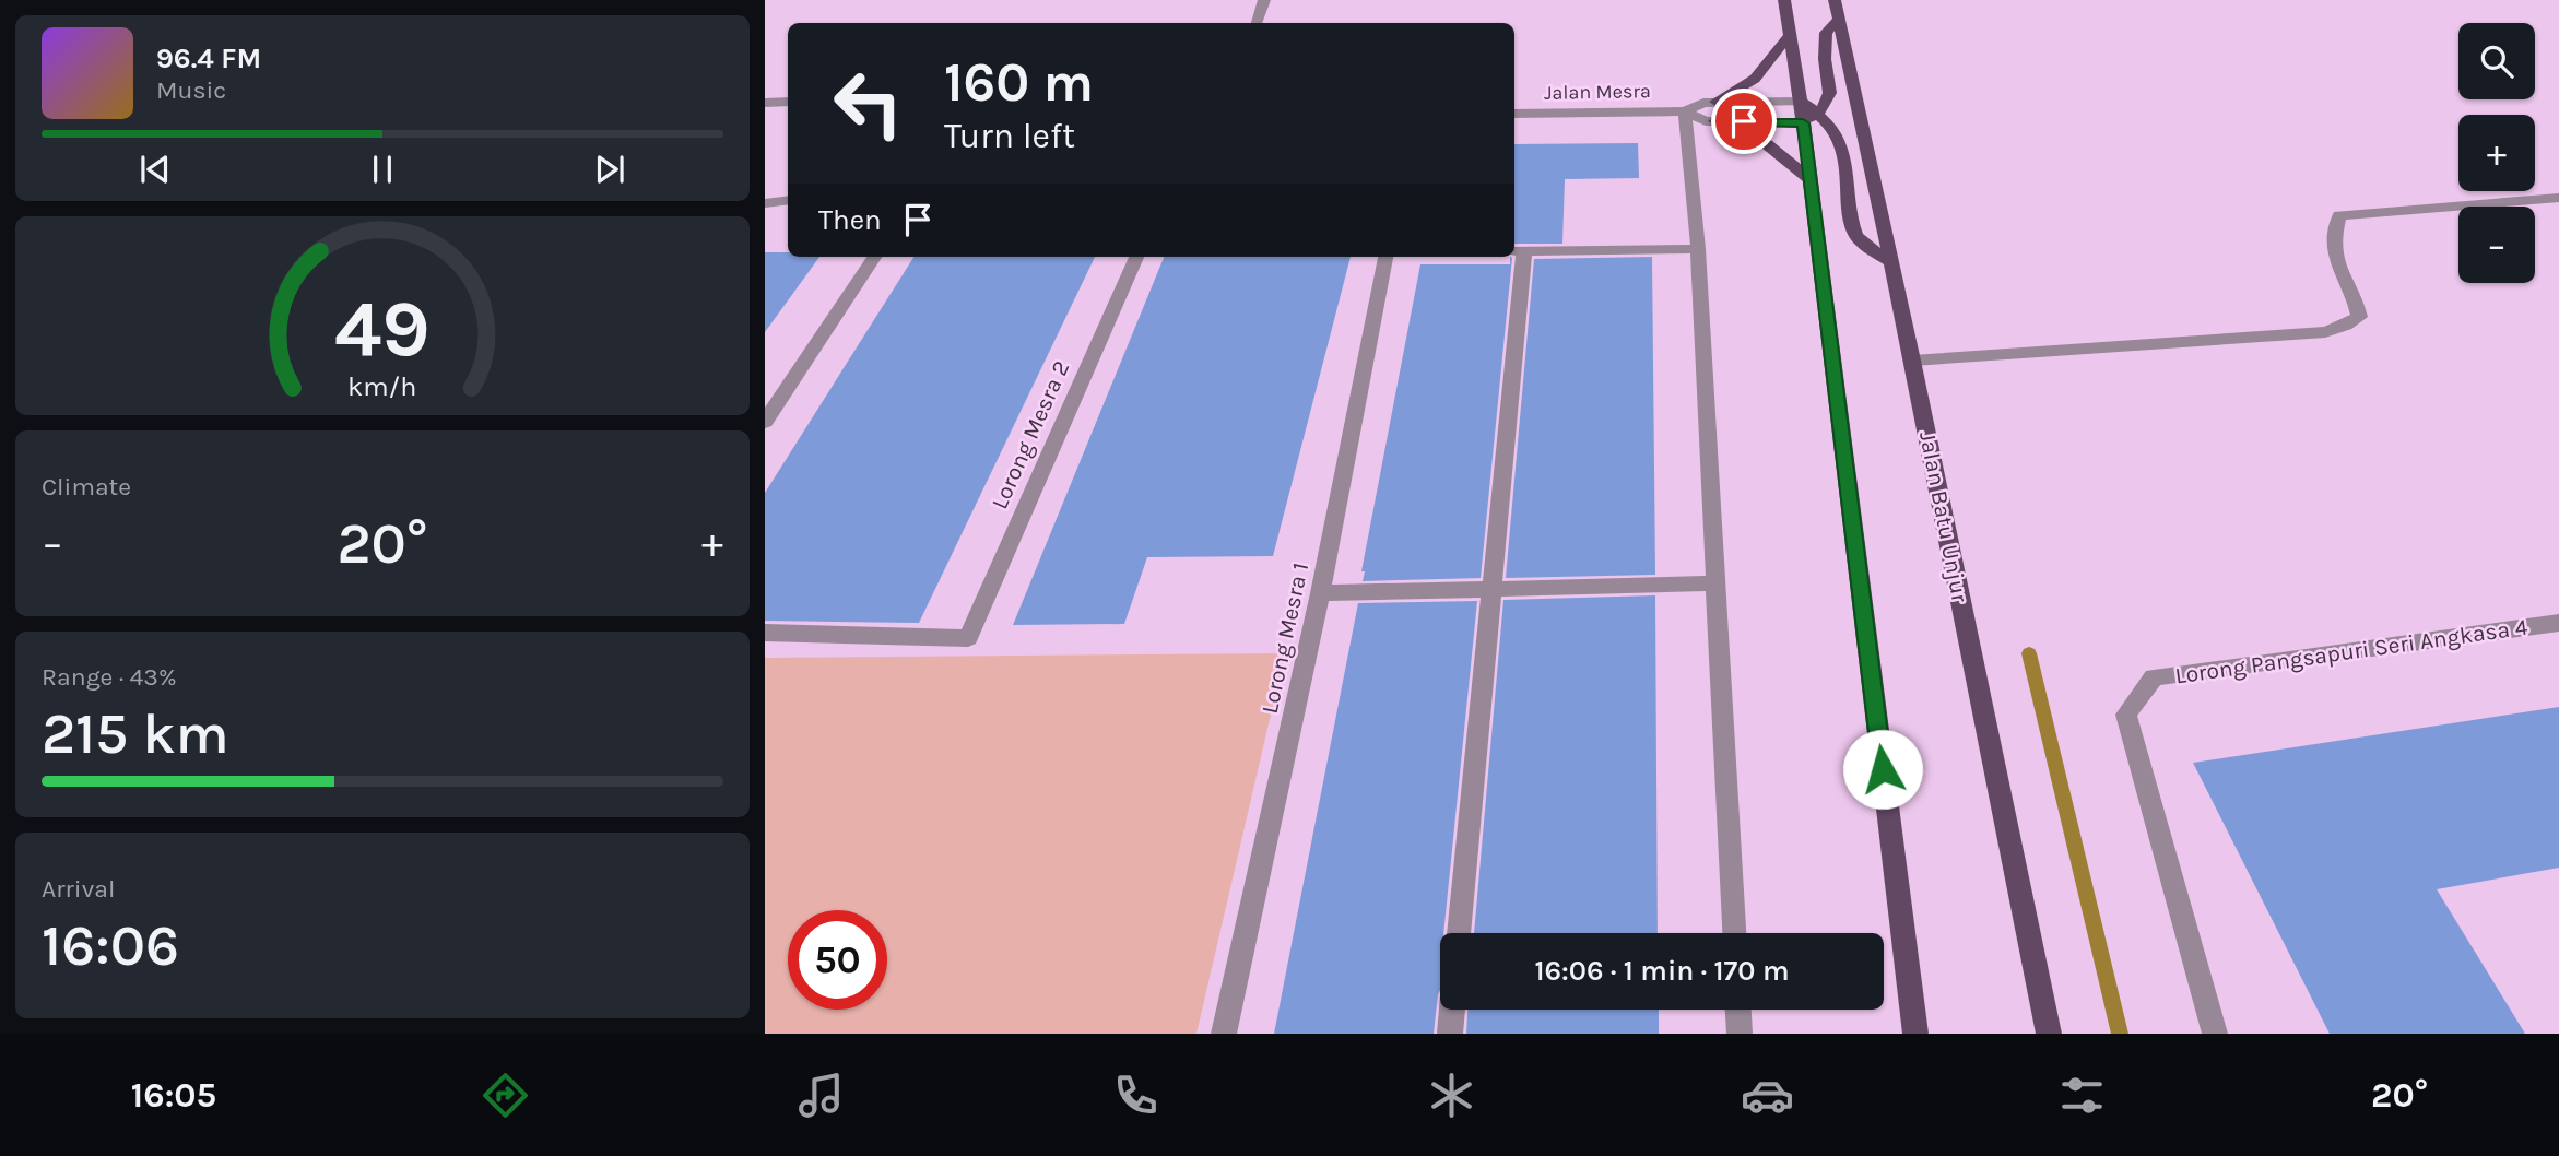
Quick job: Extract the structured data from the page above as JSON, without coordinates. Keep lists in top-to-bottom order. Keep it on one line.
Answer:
{"streets":{"main road":["Jalan Batu Unjur"],"street":["Jalan Mesra","Lorong Mesra 2","Lorong Mesra 1","Lorong Pangsapuri Seri Angkasa 4"]},"page":{"map_buttons":["+","−"],"turn":["160 m","Turn left"],"song":["96.4 FM","Music"],"then":"Then","tile":["Climate",["Range · 43%","215 km"],["Arrival","16:06"]],"heat":["−","20°","+"],"limit":"50","trip":"16:06 · 1 min · 170 m","tabs":["16:05","20°"],"gauge":["49","km/h"]}}
